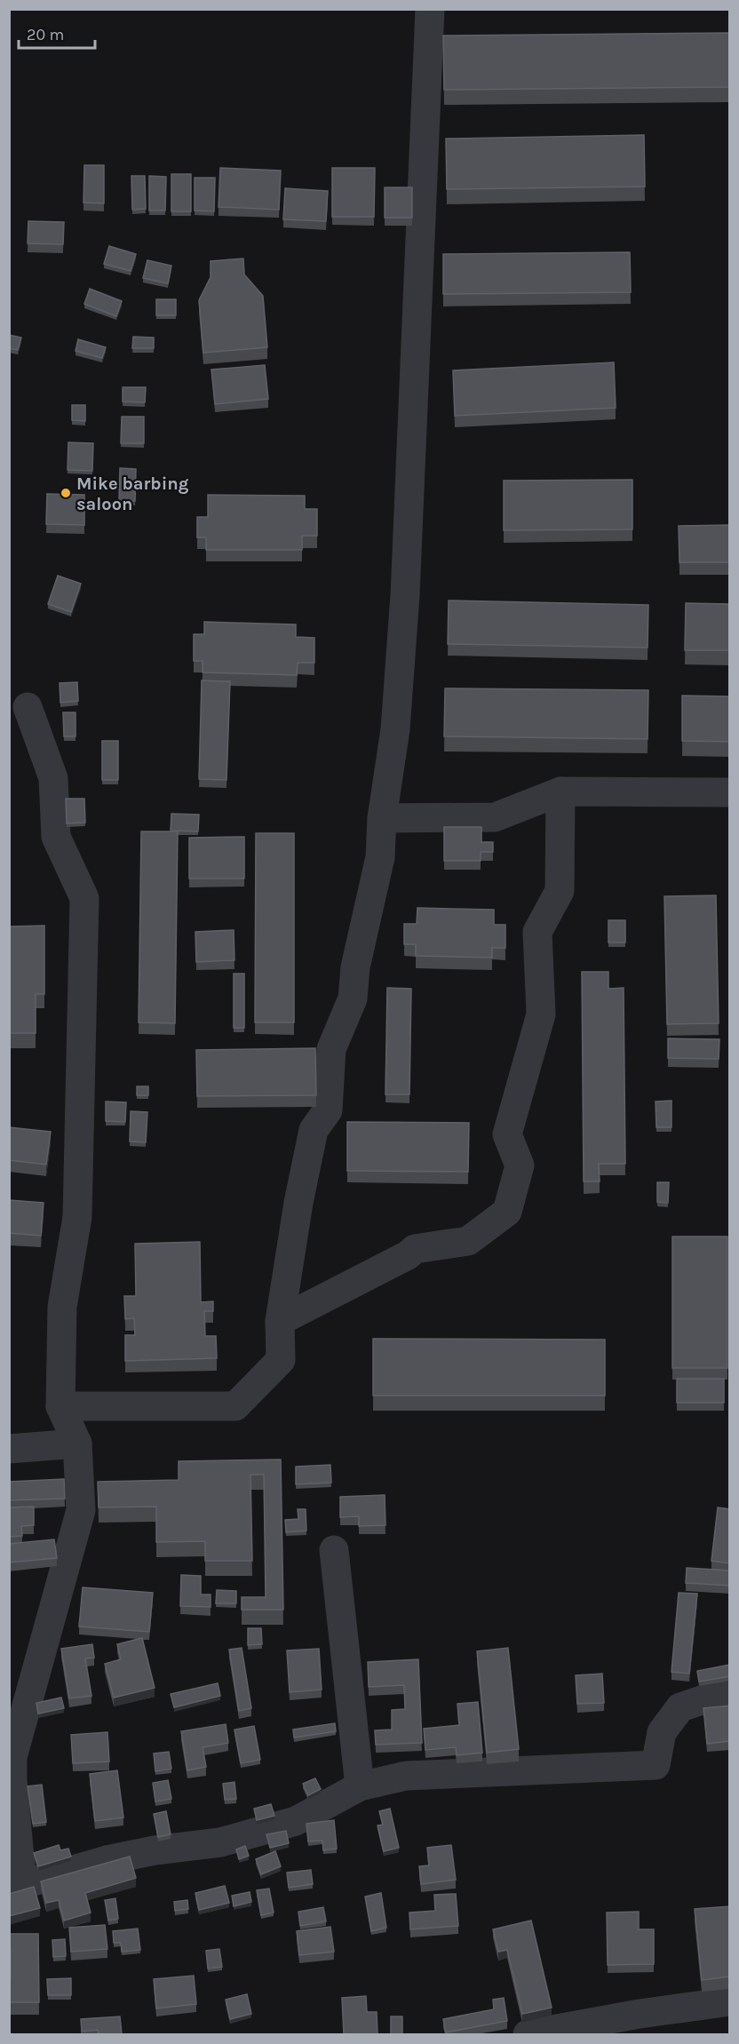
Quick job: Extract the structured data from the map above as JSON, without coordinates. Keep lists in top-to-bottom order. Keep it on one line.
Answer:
{"places":["Mike barbing saloon"],"scale_bar":"20 m"}
